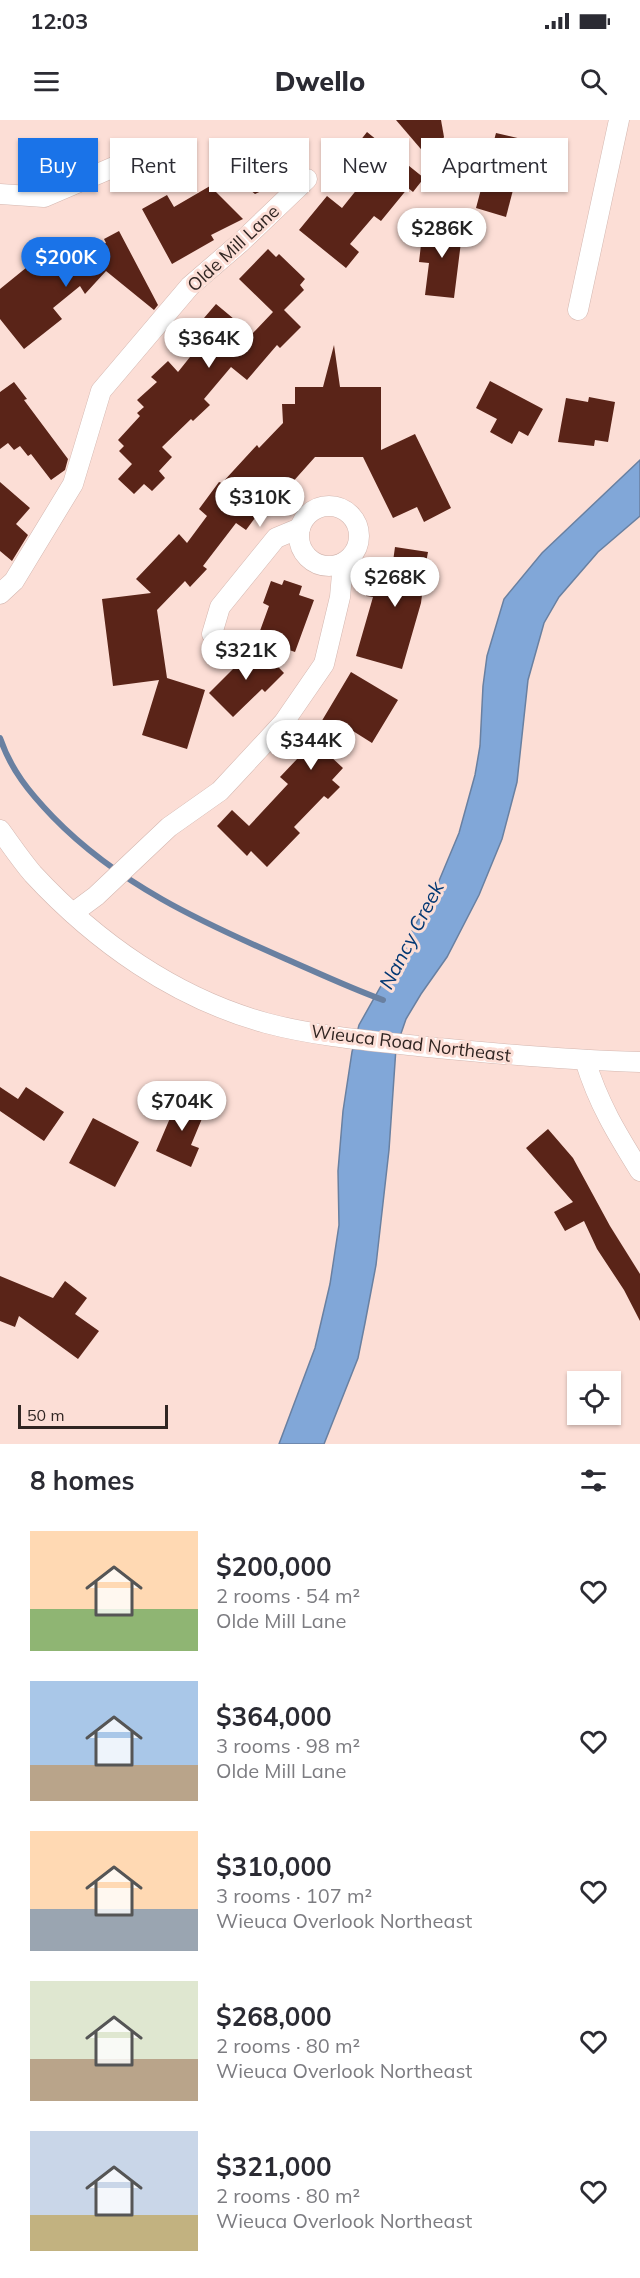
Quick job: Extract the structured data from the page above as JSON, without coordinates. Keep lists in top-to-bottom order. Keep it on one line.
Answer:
{"streets":{"street":["Olde Mill Lane","Wieuca Road Northeast"]},"water":["Nancy Creek"],"scale_bar":"50 m","page":{"status":"12:03","header":"Dwello","chip":["Buy","Rent","Filters","New","Apartment"],"price":["$286K","$200K","$364K","$310K","$268K","$321K","$344K","$704K"],"scale":"50 m","heading":"8 homes","list":[{"name":"$200,000","note":"2 rooms · 54 m² · Olde Mill Lane"},{"name":"$364,000","note":"3 rooms · 98 m² · Olde Mill Lane"},{"name":"$310,000","note":"3 rooms · 107 m² · Wieuca Overlook Northeast"},{"name":"$268,000","note":"2 rooms · 80 m² · Wieuca Overlook Northeast"},{"name":"$321,000","note":"2 rooms · 80 m² · Wieuca Overlook Northeast"}]}}
